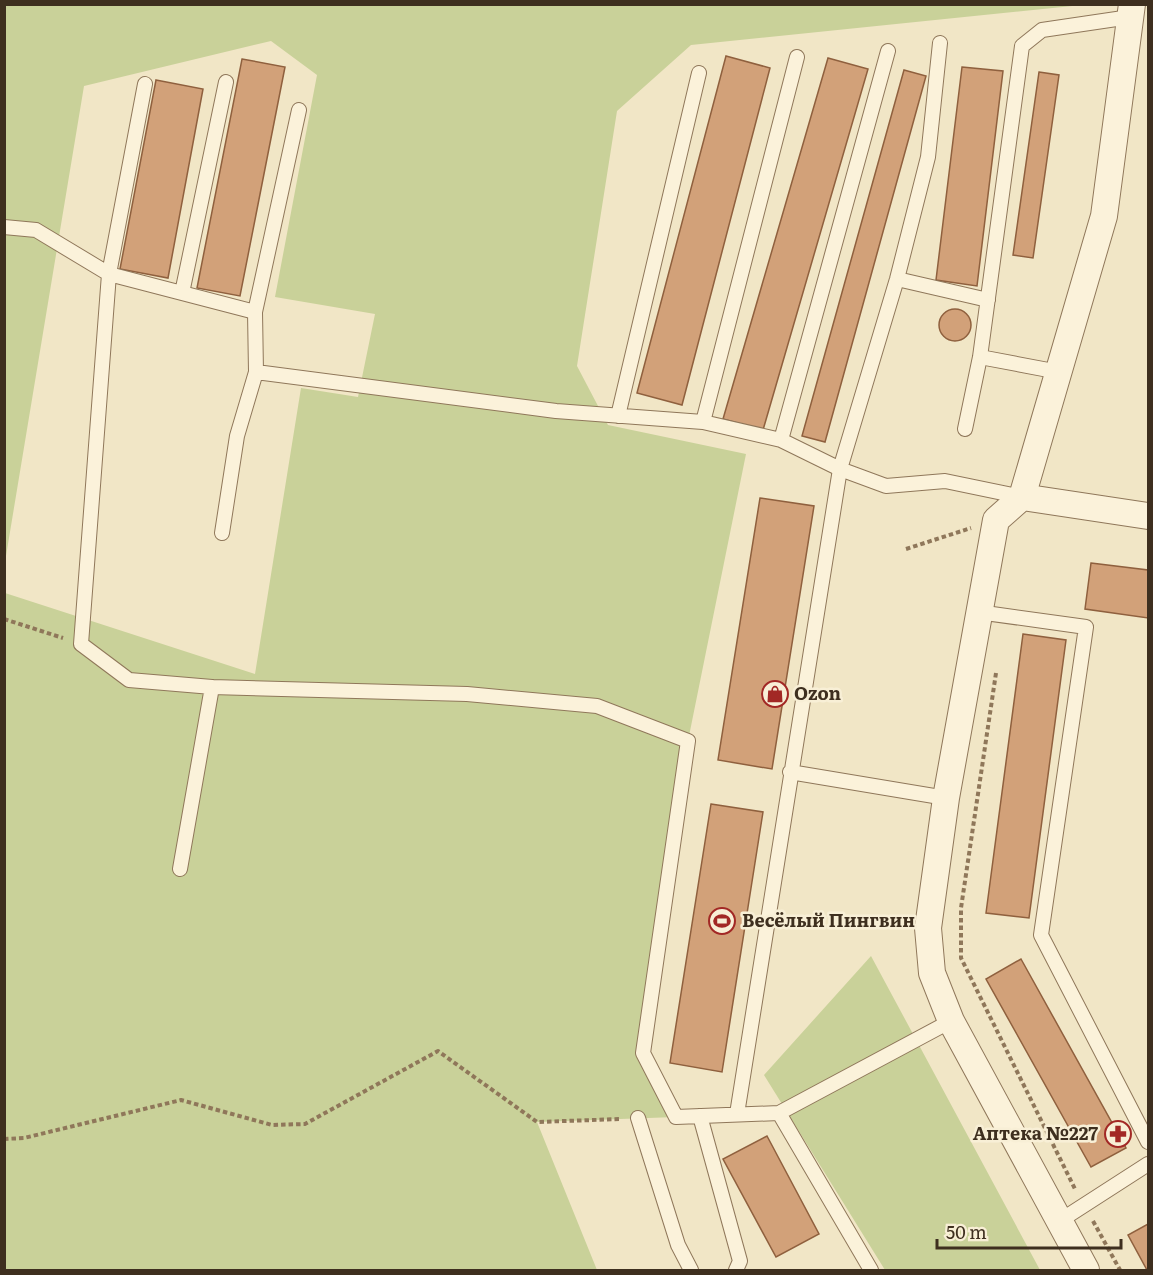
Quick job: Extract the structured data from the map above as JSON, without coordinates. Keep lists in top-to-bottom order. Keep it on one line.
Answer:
{"places":{"shop":["Ozon"],"sports":["Весёлый Пингвин"],"pharmacy":["Аптека №227"]},"scale_bar":"50 m"}
